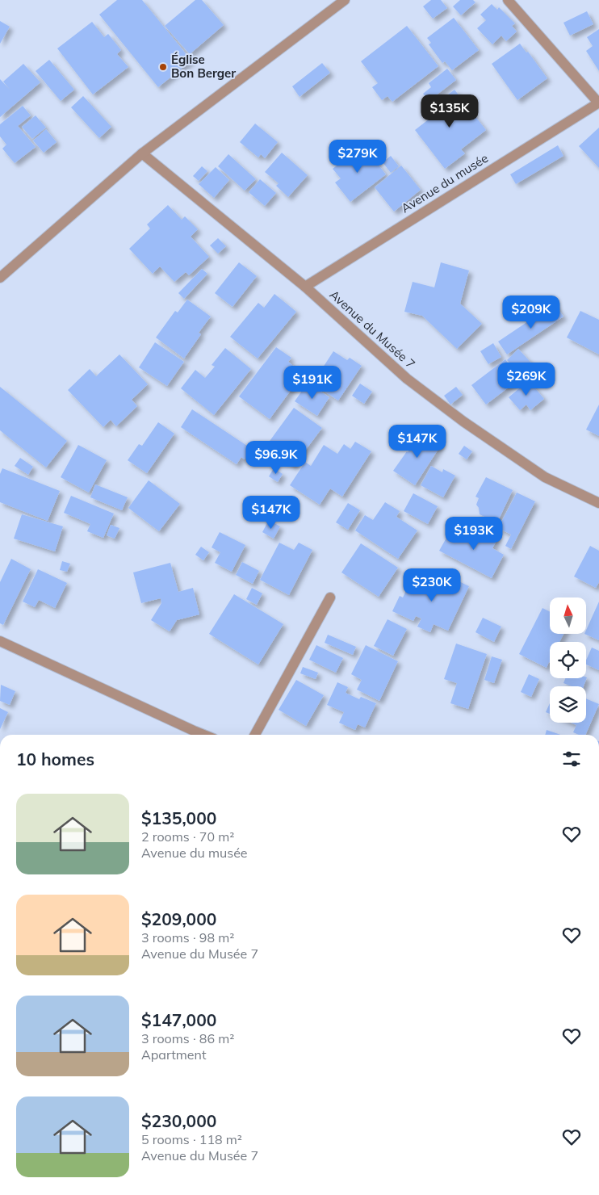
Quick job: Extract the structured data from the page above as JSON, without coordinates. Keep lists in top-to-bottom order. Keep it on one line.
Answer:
{"streets":{"street":["Avenue du musée","Avenue du Musée 7"]},"crossings":[["Avenue du musée","Avenue du Musée 7"]],"places":["Église Bon Berger"],"north":"top","page":{"price":["$135K","$279K","$209K","$269K","$191K","$147K","$96.9K","$147K","$193K","$230K"],"heading":"10 homes","list":[{"name":"$135,000","note":"2 rooms · 70 m² · Avenue du musée"},{"name":"$209,000","note":"3 rooms · 98 m² · Avenue du Musée 7"},{"name":"$147,000","note":"3 rooms · 86 m² · Apartment"},{"name":"$230,000","note":"5 rooms · 118 m² · Avenue du Musée 7"}]}}
